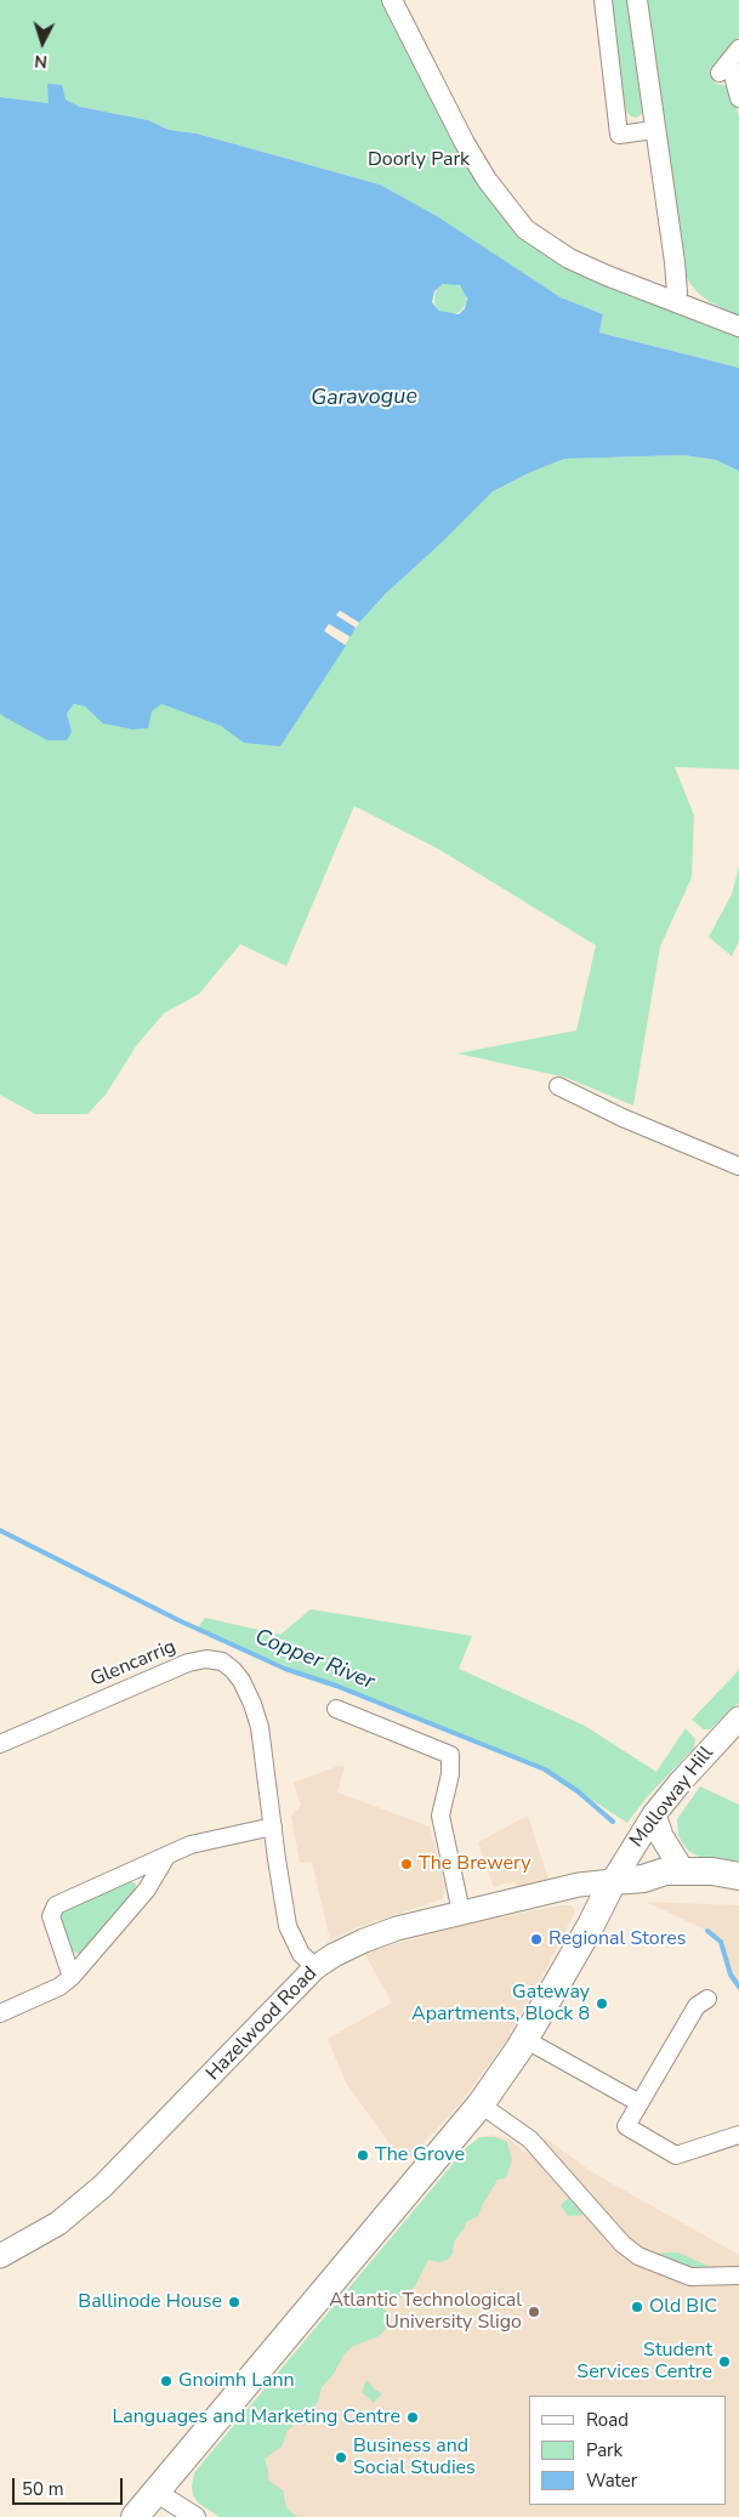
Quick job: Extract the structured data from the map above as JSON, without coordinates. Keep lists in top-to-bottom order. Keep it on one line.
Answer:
{"streets":{"main road":["Molloway Hill","Hazelwood Road"],"street":["Glencarrig"]},"crossings":[["Glencarrig","Hazelwood Road"],["Molloway Hill","Hazelwood Road"]],"water":["Garavogue","Copper River"],"parks":["Doorly Park"],"places":["The Brewery","Regional Stores","Gateway Apartments, Block 8","The Grove","Ballinode House","Old BIC","Atlantic Technological University Sligo","Student Services Centre","Gnoimh Lann","Languages and Marketing Centre","Business and Social Studies"],"legend":["Road","Park","Water"],"scale_bar":"50 m","north":"bottom"}
